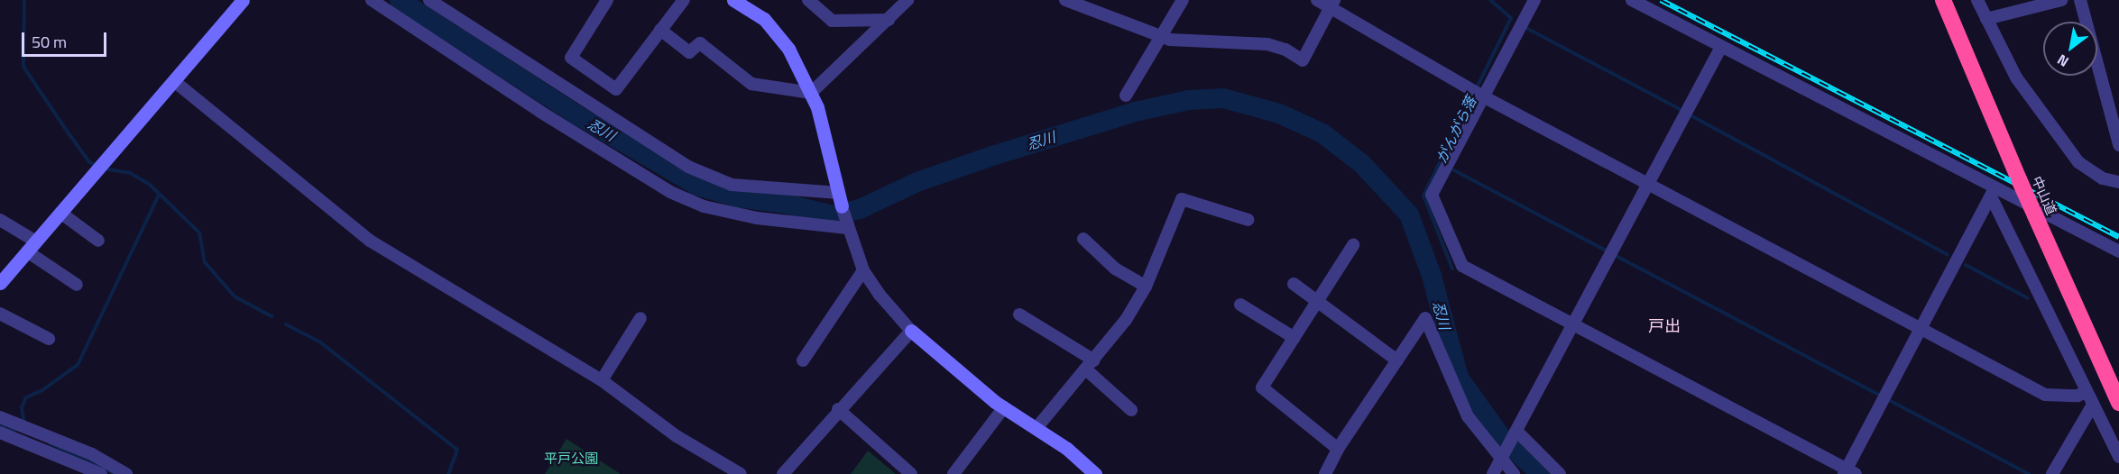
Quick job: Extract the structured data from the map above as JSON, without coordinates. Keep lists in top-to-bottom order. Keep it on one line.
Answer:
{"streets":{"highway":["中山道"]},"districts":["戸出"],"water":["忍川","がんがら落"],"parks":["平戸公園"],"scale_bar":"50 m","north":"bottom left"}
